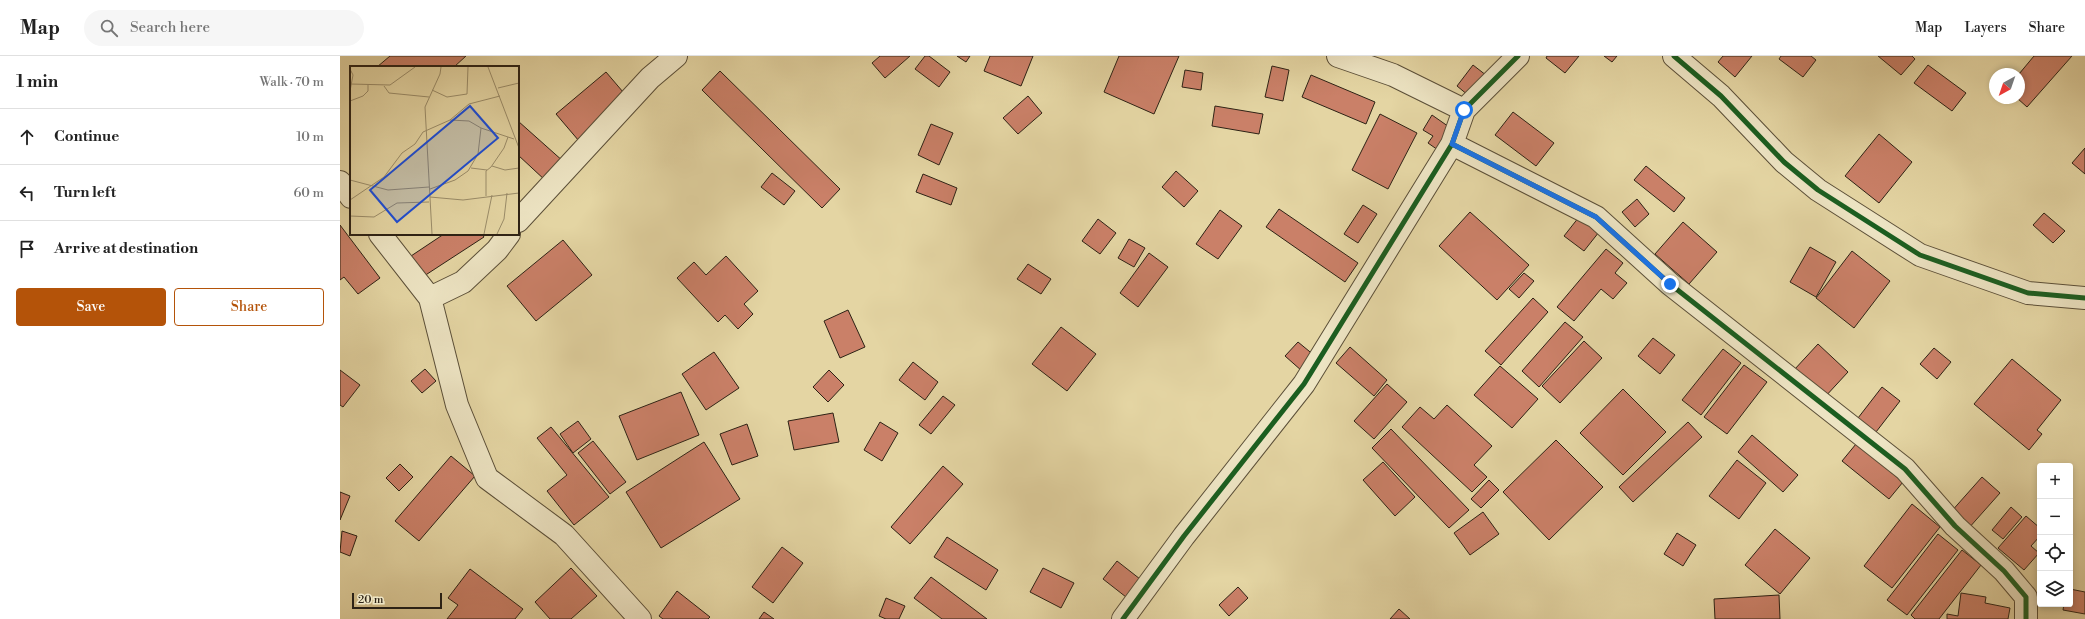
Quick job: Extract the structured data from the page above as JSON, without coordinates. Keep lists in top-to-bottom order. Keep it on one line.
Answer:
{"scale_bar":"20 m","north":"bottom left","page":{"header":"Map","search":"Search here","nav":["Map","Layers","Share"],"heading":["1 min","Walk · 70 m"],"list":[["Continue","10 m"],["Turn left","60 m"],"Arrive at destination"],"buttons":["Save","Share"],"map_buttons":["+","−"],"scale":"20 m"}}
